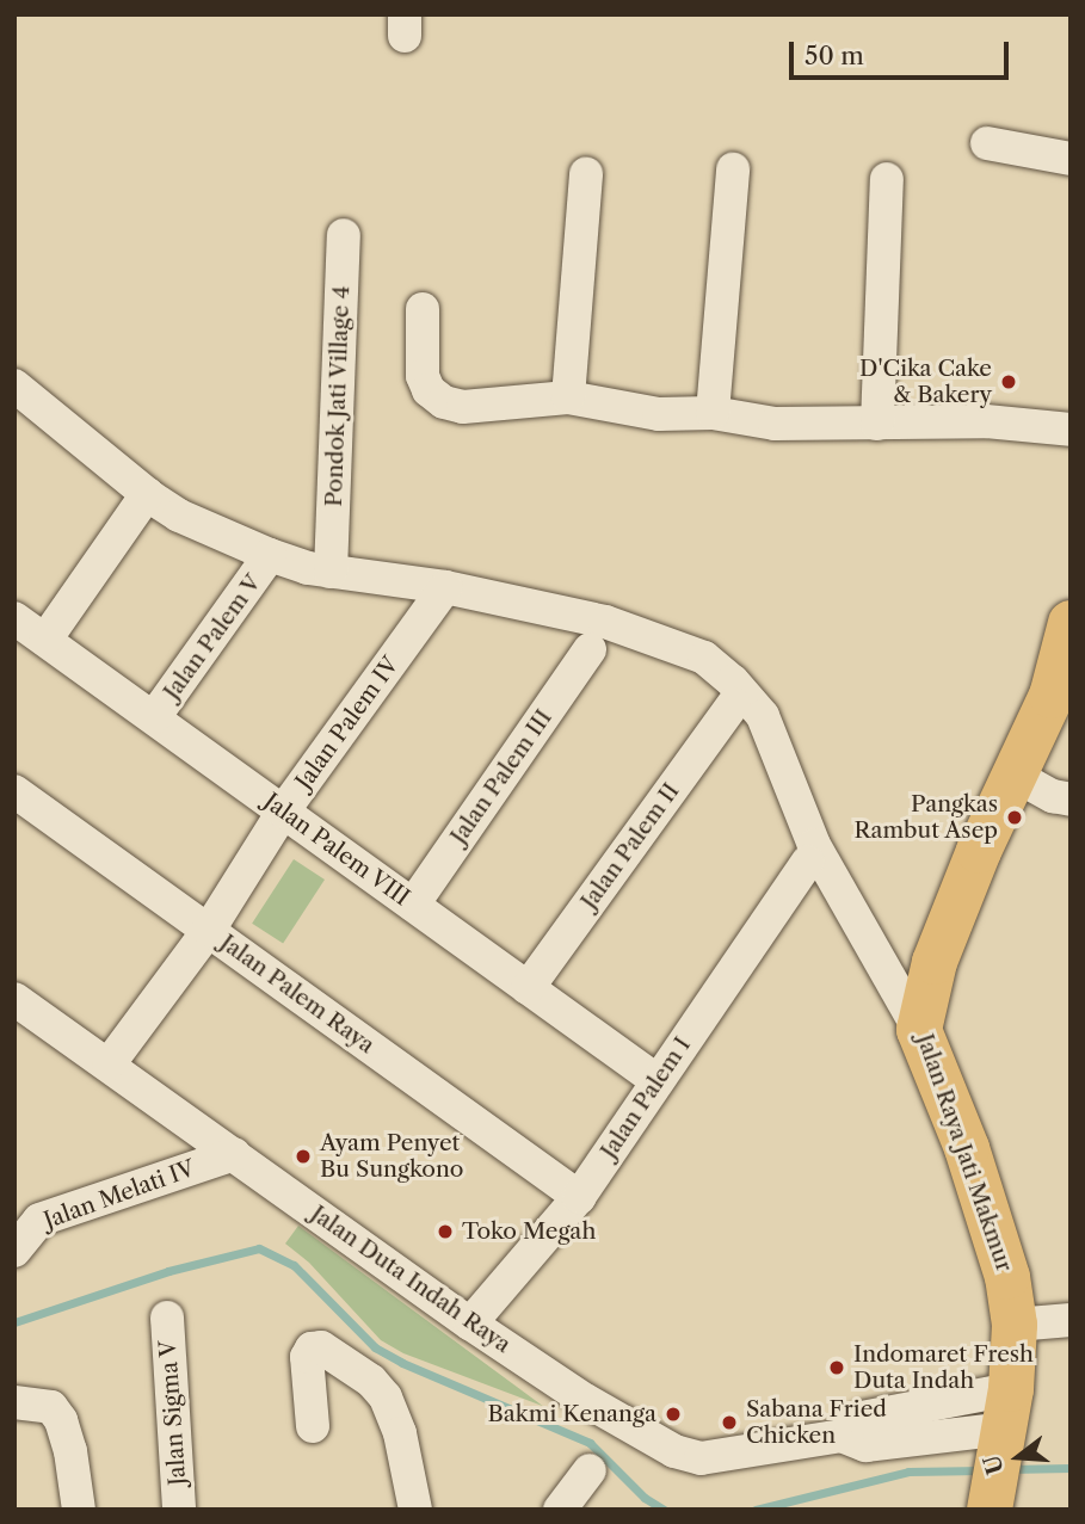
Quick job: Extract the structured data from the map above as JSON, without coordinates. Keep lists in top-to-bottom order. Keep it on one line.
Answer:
{"streets":{"main road":["Jalan Raya Jati Makmur"],"street":["Pondok Jati Village 4","Jalan Palem V","Jalan Palem IV","Jalan Palem III","Jalan Palem II","Jalan Palem VIII","Jalan Palem Raya","Jalan Palem I","Jalan Melati IV","Jalan Duta Indah Raya","Jalan Sigma V"]},"crossings":[["Jalan Palem V","Jalan Palem VIII"],["Jalan Palem IV","Jalan Palem VIII"],["Jalan Palem IV","Jalan Palem Raya"],["Jalan Palem IV","Jalan Duta Indah Raya"],["Jalan Palem III","Jalan Palem VIII"],["Jalan Palem II","Jalan Palem VIII"],["Jalan Palem VIII","Jalan Palem I"],["Jalan Palem Raya","Jalan Palem I"],["Jalan Palem I","Jalan Duta Indah Raya"],["Jalan Raya Jati Makmur","Jalan Duta Indah Raya"],["Jalan Melati IV","Jalan Duta Indah Raya"]],"places":["D'Cika Cake & Bakery","Pangkas Rambut Asep","Ayam Penyet Bu Sungkono","Toko Megah","Indomaret Fresh Duta Indah","Bakmi Kenanga","Sabana Fried Chicken"],"scale_bar":"50 m","north":"left"}
